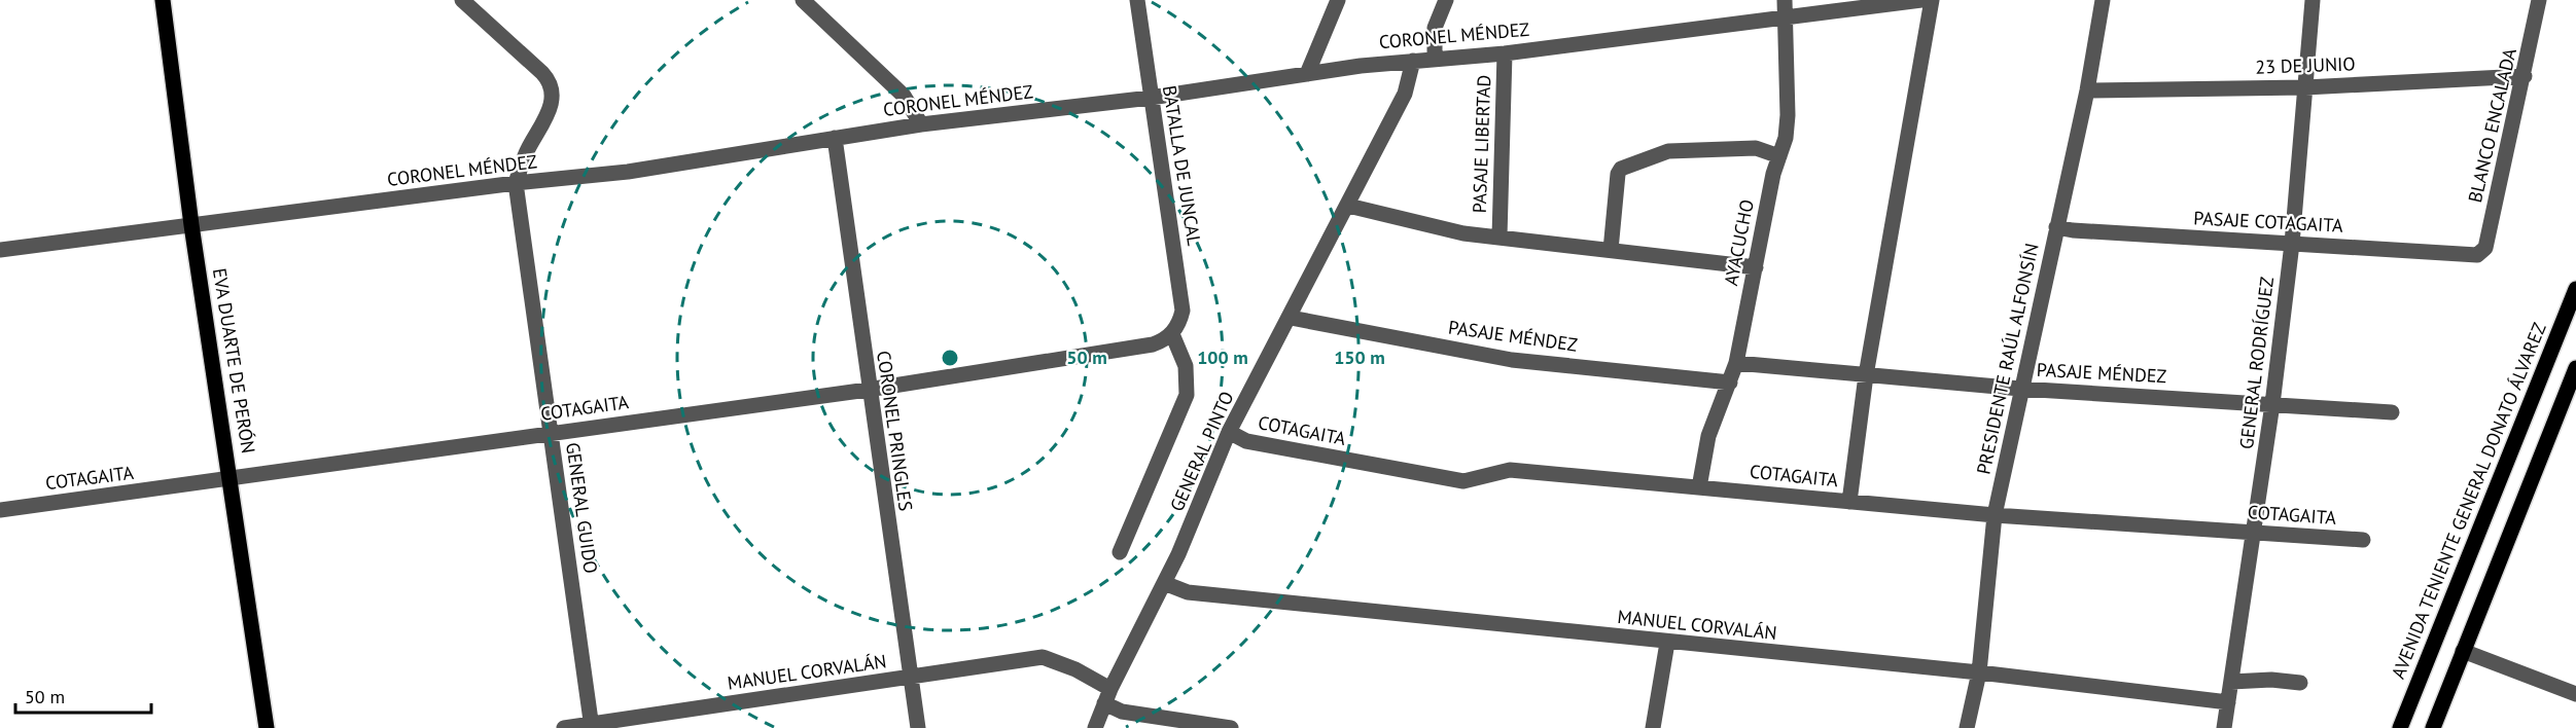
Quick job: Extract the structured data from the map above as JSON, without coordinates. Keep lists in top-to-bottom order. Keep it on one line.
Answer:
{"streets":{"main road":["EVA DUARTE DE PERÓN","AVENIDA TENIENTE GENERAL DONATO ÁLVAREZ"],"street":["CORONEL MÉNDEZ","23 DE JUNIO","BLANCO ENCALADA","PASAJE LIBERTAD","BATALLA DE JUNCAL","PASAJE COTAGAITA","AYACUCHO","PASAJE MÉNDEZ","PRESIDENTE RAÚL ALFONSÍN","GENERAL RODRÍGUEZ","COTAGAITA","CORONEL PRINGLES","GENERAL PINTO","GENERAL GUIDO","MANUEL CORVALÁN"]},"crossings":[["CORONEL MÉNDEZ","PASAJE LIBERTAD"],["CORONEL MÉNDEZ","BATALLA DE JUNCAL"],["CORONEL MÉNDEZ","AYACUCHO"],["CORONEL MÉNDEZ","EVA DUARTE DE PERÓN"],["CORONEL MÉNDEZ","CORONEL PRINGLES"],["CORONEL MÉNDEZ","GENERAL PINTO"],["CORONEL MÉNDEZ","GENERAL GUIDO"],["23 DE JUNIO","BLANCO ENCALADA"],["23 DE JUNIO","PRESIDENTE RAÚL ALFONSÍN"],["23 DE JUNIO","GENERAL RODRÍGUEZ"],["BLANCO ENCALADA","PASAJE COTAGAITA"],["BATALLA DE JUNCAL","COTAGAITA"],["PASAJE COTAGAITA","PRESIDENTE RAÚL ALFONSÍN"],["PASAJE COTAGAITA","GENERAL RODRÍGUEZ"],["AYACUCHO","PASAJE MÉNDEZ"],["AYACUCHO","COTAGAITA"],["PASAJE MÉNDEZ","PRESIDENTE RAÚL ALFONSÍN"],["PASAJE MÉNDEZ","GENERAL RODRÍGUEZ"],["PASAJE MÉNDEZ","GENERAL PINTO"],["PRESIDENTE RAÚL ALFONSÍN","COTAGAITA"],["PRESIDENTE RAÚL ALFONSÍN","MANUEL CORVALÁN"],["EVA DUARTE DE PERÓN","COTAGAITA"],["GENERAL RODRÍGUEZ","COTAGAITA"],["GENERAL RODRÍGUEZ","MANUEL CORVALÁN"],["COTAGAITA","CORONEL PRINGLES"],["COTAGAITA","GENERAL PINTO"],["COTAGAITA","GENERAL GUIDO"],["CORONEL PRINGLES","MANUEL CORVALÁN"],["GENERAL PINTO","MANUEL CORVALÁN"],["GENERAL GUIDO","MANUEL CORVALÁN"]],"scale_bar":"50 m","rings":["50 m","100 m","150 m"]}
